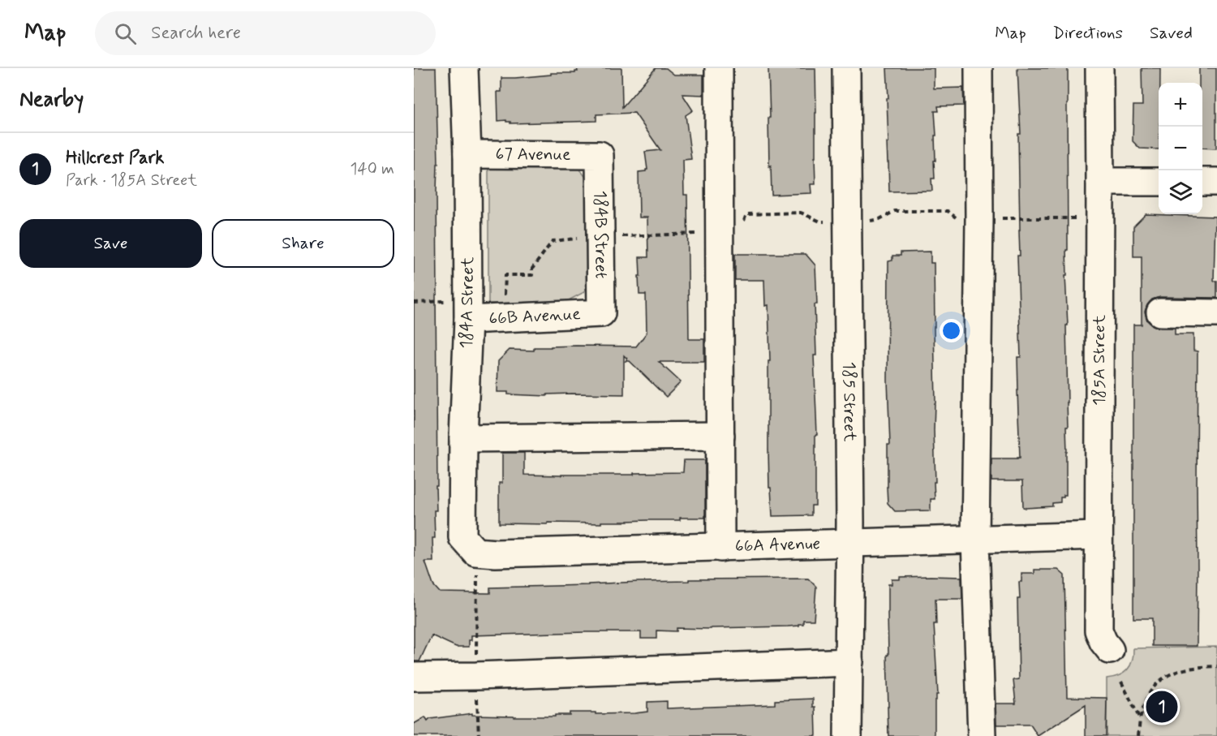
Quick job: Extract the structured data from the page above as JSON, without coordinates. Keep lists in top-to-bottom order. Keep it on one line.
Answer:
{"streets":{"street":["67 Avenue","184B Street","184A Street","66B Avenue","185A Street","185 Street","66A Avenue"]},"crossings":[["67 Avenue","184B Street"],["67 Avenue","184A Street"],["184B Street","66B Avenue"],["184A Street","66B Avenue"],["184A Street","66A Avenue"],["185A Street","66A Avenue"],["185 Street","66A Avenue"]],"page":{"header":"Map","search":"Search here","nav":["Map","Directions","Saved"],"heading":"Nearby","map_buttons":["+","−"],"list":[{"mark":"1","name":"Hillcrest Park","note":"Park · 185A Street","value":"140 m"}],"buttons":["Save","Share"],"pins":"1"}}
